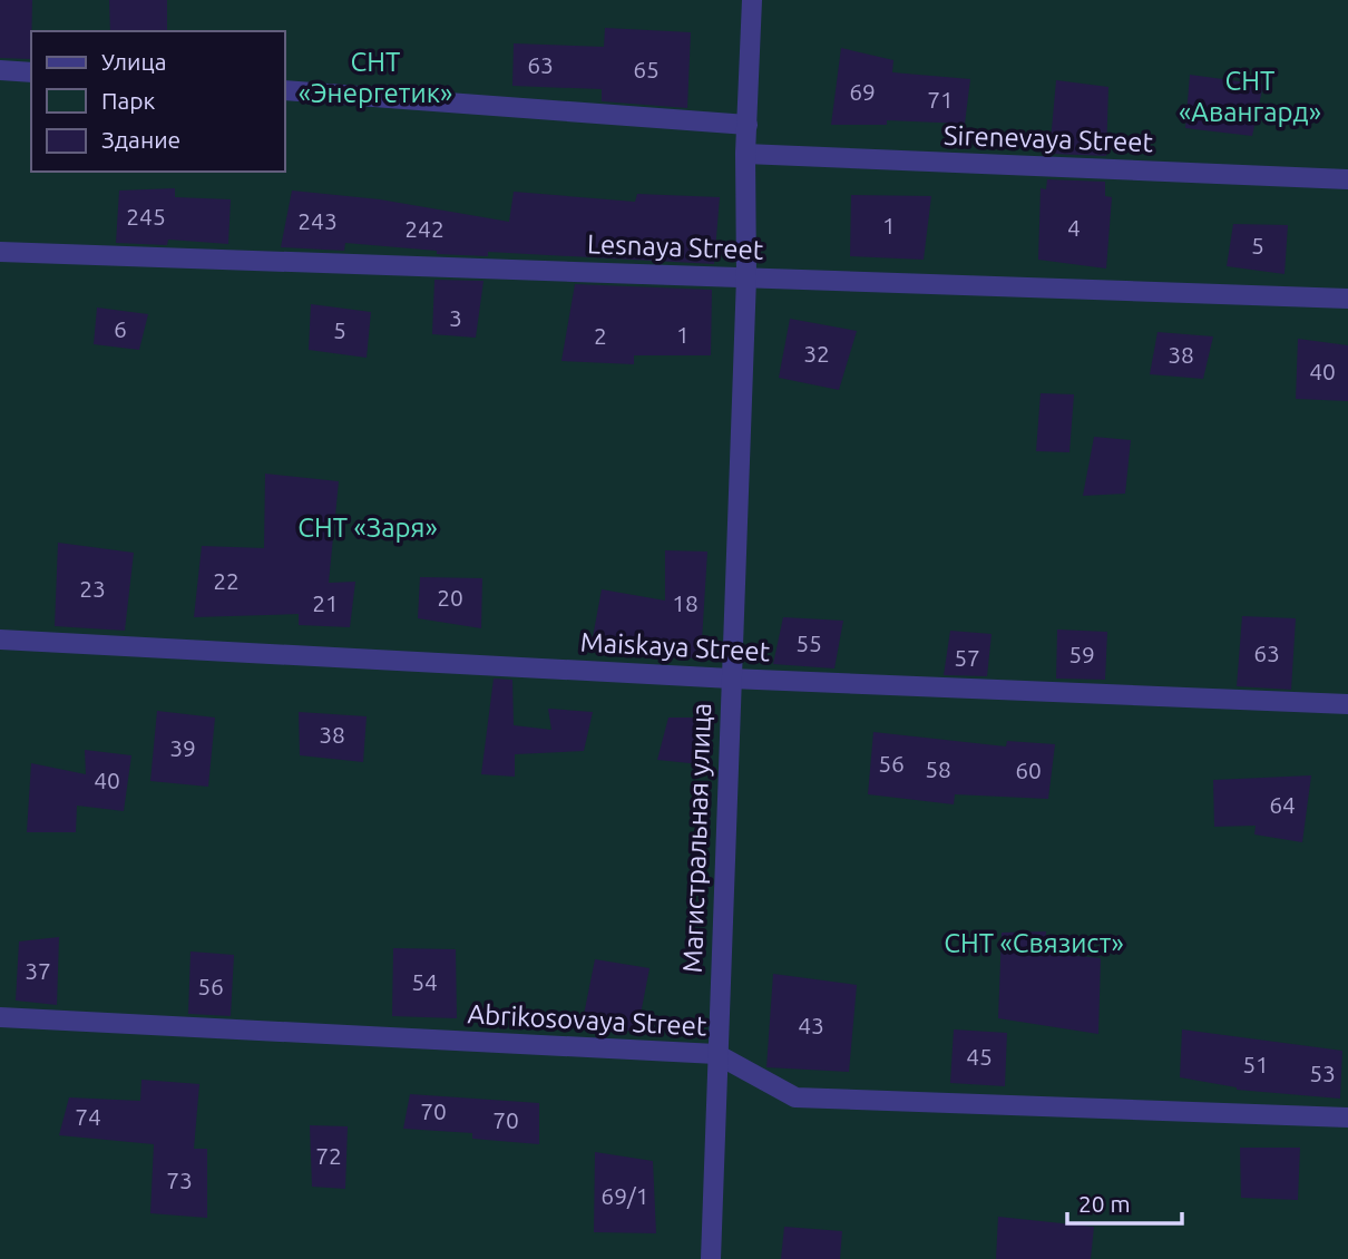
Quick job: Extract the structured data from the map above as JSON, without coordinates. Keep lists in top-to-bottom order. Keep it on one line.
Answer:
{"streets":{"street":["Sirenevaya Street","Lesnaya Street","Maiskaya Street","Магистральная улица","Abrikosovaya Street"]},"crossings":[["Sirenevaya Street","Магистральная улица"],["Lesnaya Street","Магистральная улица"],["Maiskaya Street","Магистральная улица"],["Магистральная улица","Abrikosovaya Street"]],"parks":["СНТ «Энергетик»","СНТ «Авангард»","СНТ «Заря»","СНТ «Связист»"],"house_numbers":["63","65","69","71","245","243","1","4","242","5","3","6","5","1","2","32","38","40","22","23","20","21","18","55","63","59","57","38","39","56","58","60","40","64","37","54","56","43","45","51","53","70","74","70","72","73","69/1"],"legend":["Улица","Парк","Здание"],"scale_bar":"20 m"}
